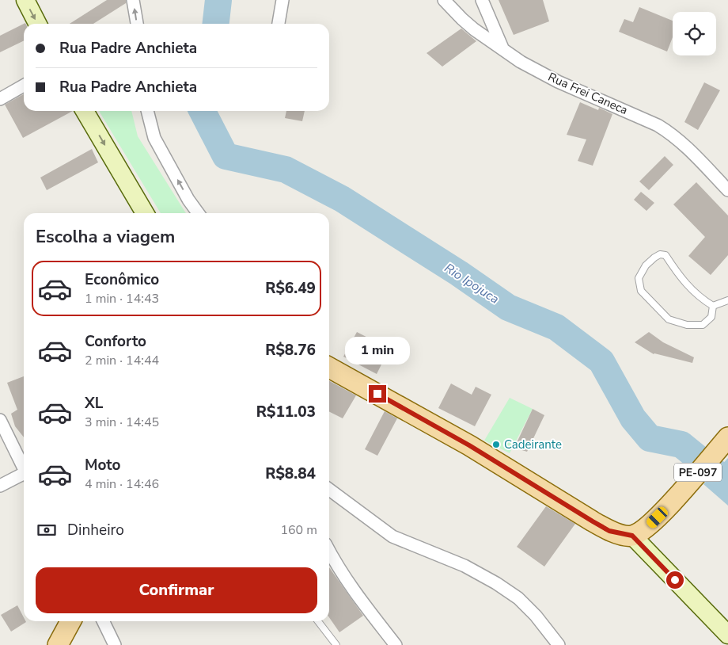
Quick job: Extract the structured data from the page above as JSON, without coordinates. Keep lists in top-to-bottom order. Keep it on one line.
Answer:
{"streets":{"main road":["PE-097"],"street":["Rua Frei Caneca"]},"water":["Rio Ipojuca"],"places":["Cadeirante"],"page":{"banner":["Rua Padre Anchieta","Rua Padre Anchieta"],"heading":"Escolha a viagem","list":[{"name":"Econômico","note":"1 min · 14:43","value":"R$6.49"},{"name":"Conforto","note":"2 min · 14:44","value":"R$8.76"},{"name":"XL","note":"3 min · 14:45","value":"R$11.03"},{"name":"Moto","note":"4 min · 14:46","value":"R$8.84"}],"bubble":"1 min","pay":["Dinheiro","160 m"],"buttons":"Confirmar"}}
